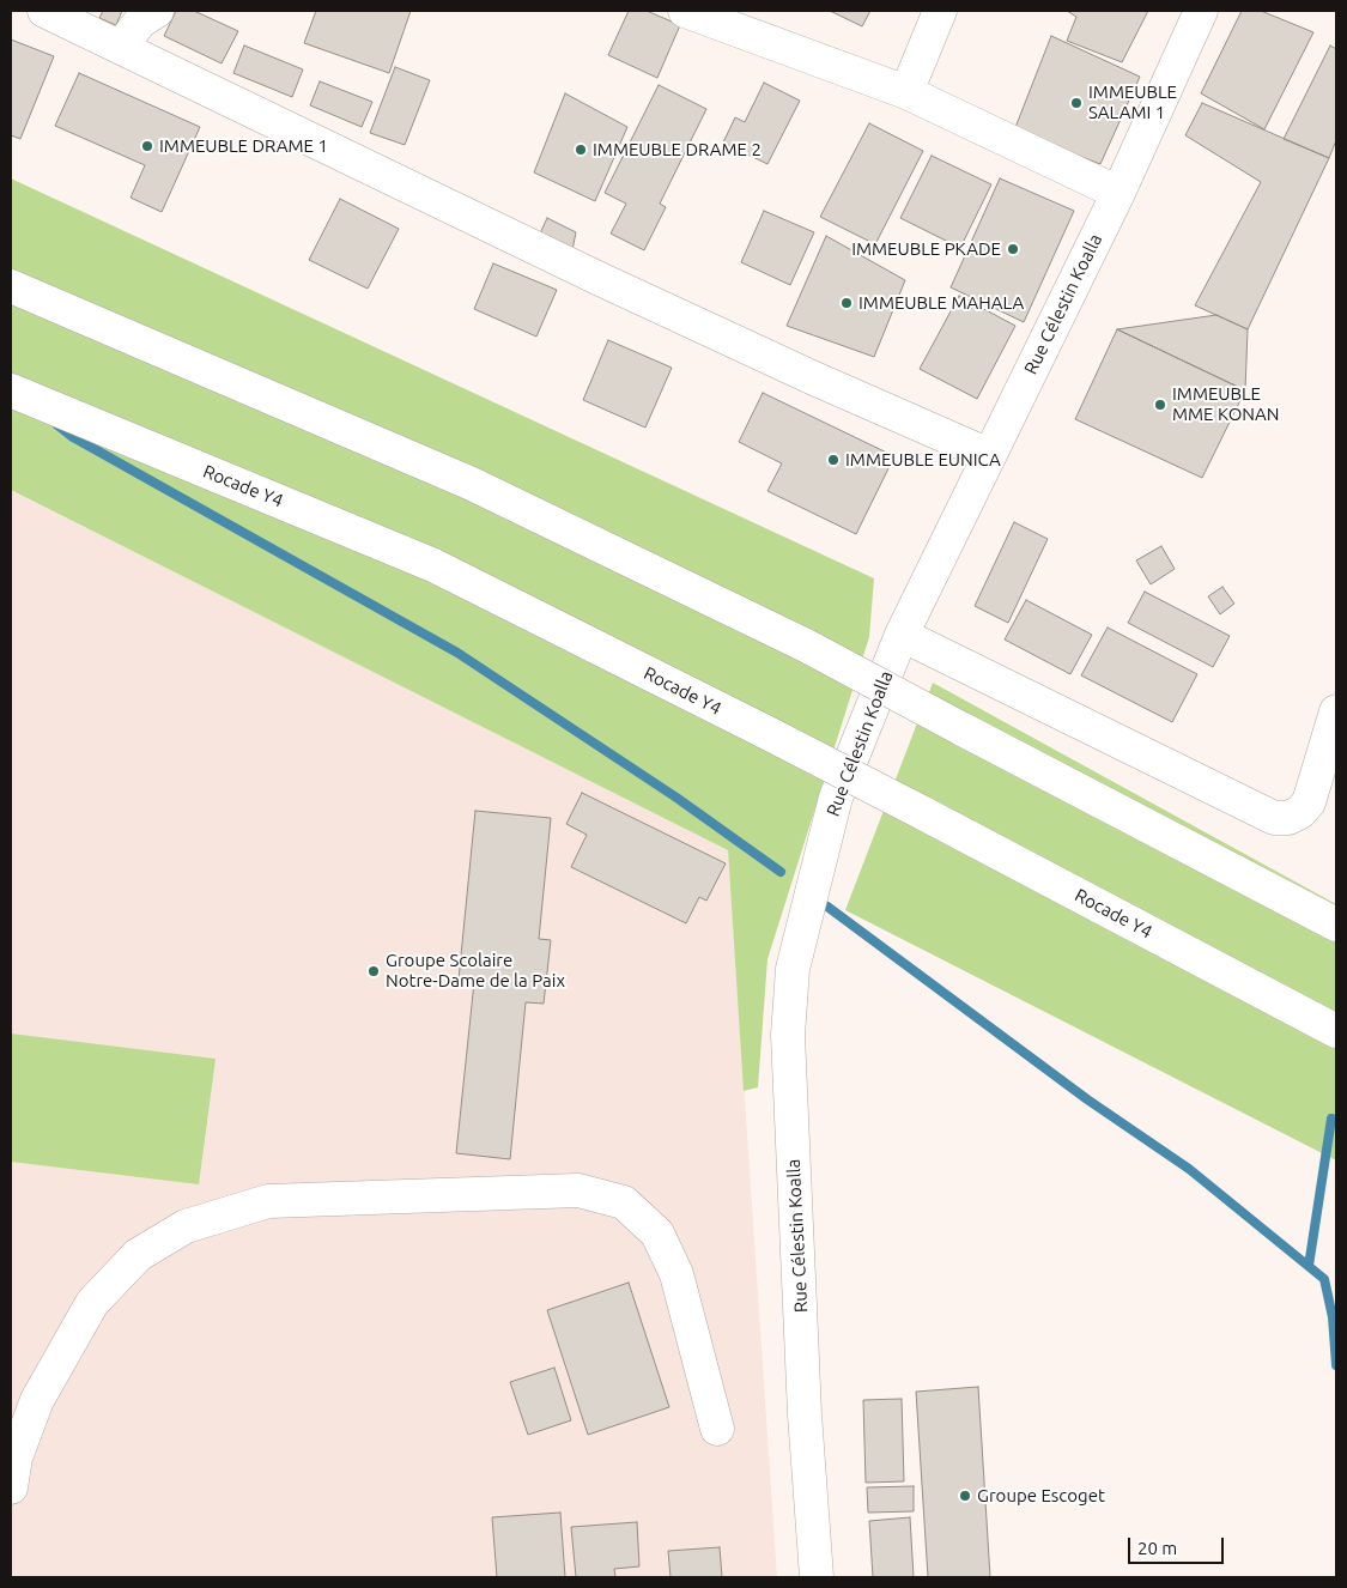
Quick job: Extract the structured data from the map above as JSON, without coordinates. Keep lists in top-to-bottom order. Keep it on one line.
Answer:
{"streets":{"main road":["Rue Célestin Koalla","Rocade Y4"]},"places":["IMMEUBLE SALAMI 1","IMMEUBLE DRAME 1","IMMEUBLE DRAME 2","IMMEUBLE PKADE","IMMEUBLE MAHALA","IMMEUBLE MME KONAN","IMMEUBLE EUNICA","Groupe Scolaire Notre-Dame de la Paix","Groupe Escoget"],"scale_bar":"20 m"}
